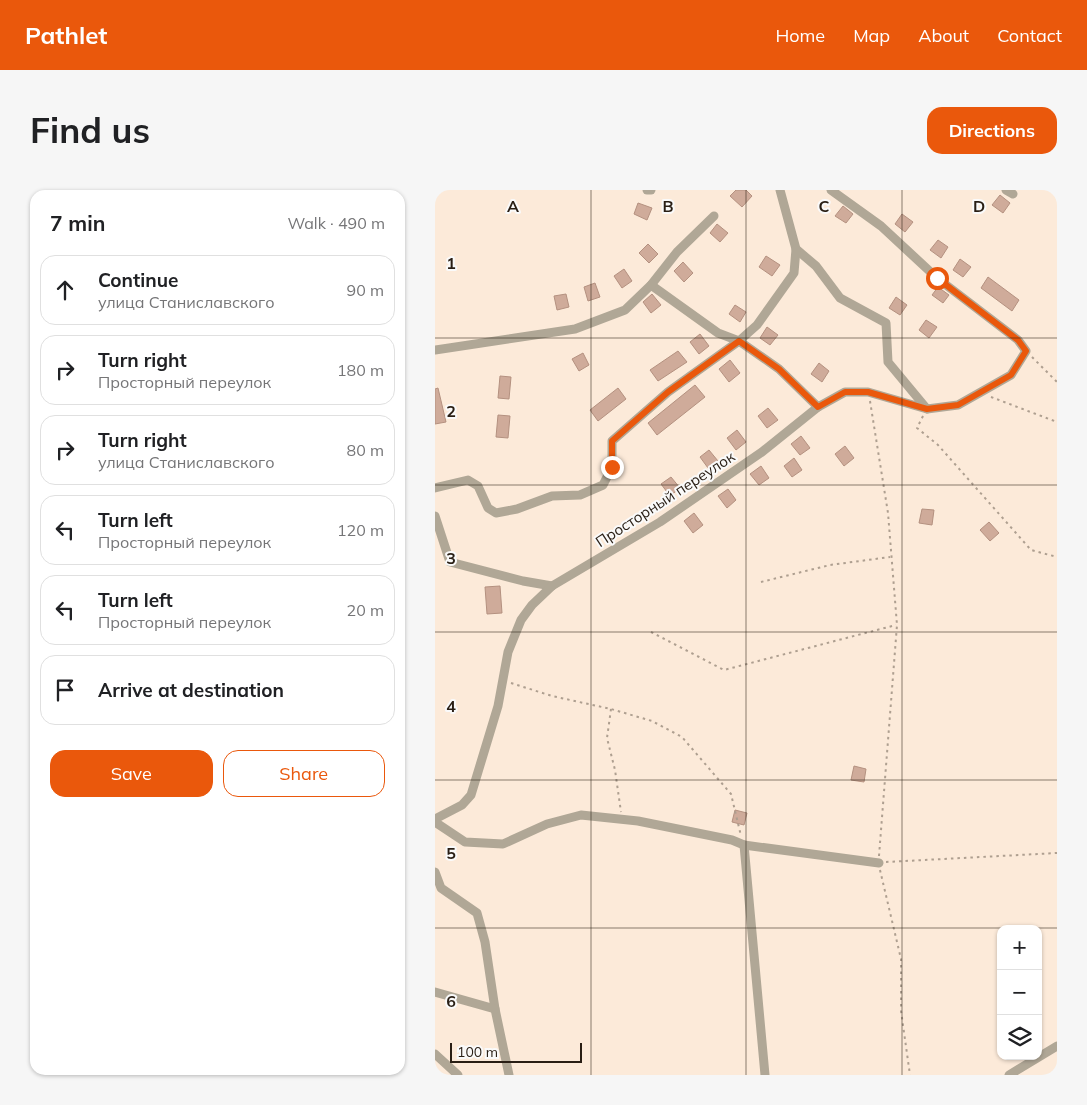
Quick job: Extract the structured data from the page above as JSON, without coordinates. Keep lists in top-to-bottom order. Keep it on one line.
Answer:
{"streets":{"street":["Просторный переулок"]},"scale_bar":"100 m","page":{"header":"Pathlet","nav":["Home","Map","About","Contact"],"buttons":["Directions",["Save","Share"]],"title":"Find us","heading":["7 min","Walk · 490 m"],"list":[["Continue","улица Станиславского","90 m"],["Turn right","Просторный переулок","180 m"],["Turn right","улица Станиславского","80 m"],["Turn left","Просторный переулок","120 m"],["Turn left","Просторный переулок","20 m"],"Arrive at destination"],"map_buttons":["+","−"],"scale":"100 m"},"grid":{"columns":["A","B","C","D"],"rows":["1","2","3","4","5","6"]}}
